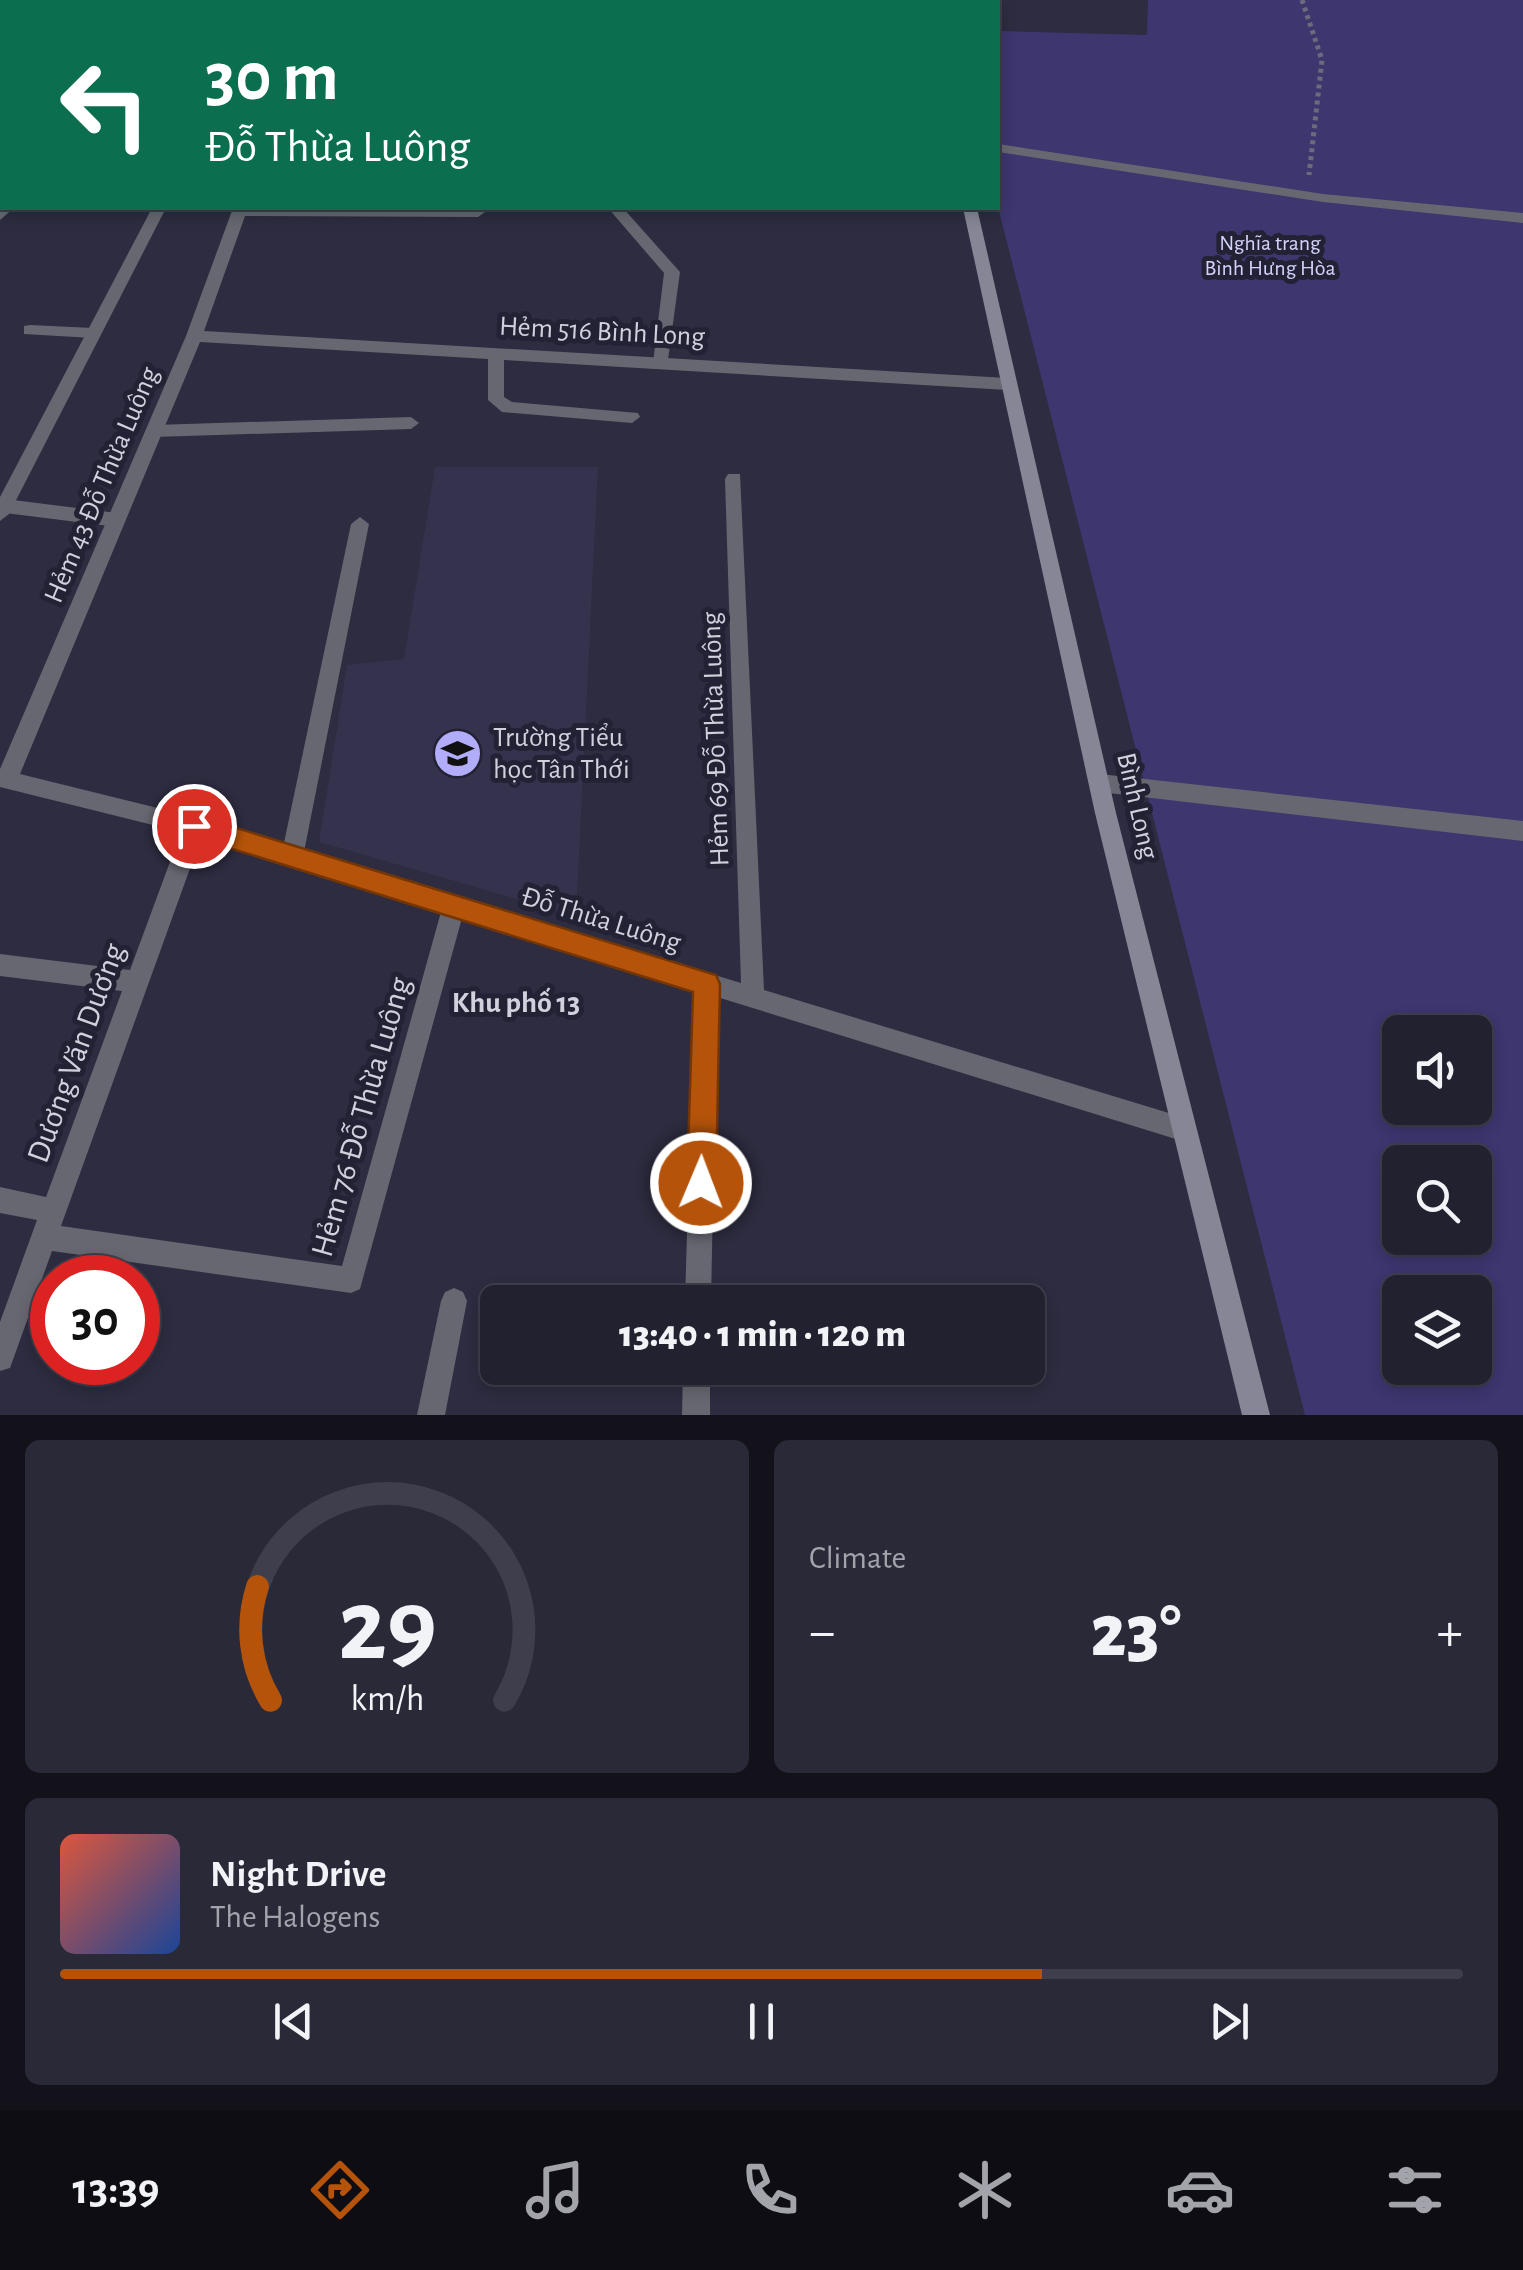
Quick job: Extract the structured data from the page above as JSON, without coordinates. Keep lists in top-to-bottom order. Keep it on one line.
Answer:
{"streets":{"main road":["Bình Long"],"street":["Hẻm 516 Bình Long","Hẻm 43 Đỗ Thừa Luông","Hẻm 69 Đỗ Thừa Luông","Đỗ Thừa Luông","Dương Văn Dương","Hẻm 76 Đỗ Thừa Luông"]},"crossings":[["Hẻm 516 Bình Long","Hẻm 43 Đỗ Thừa Luông"],["Hẻm 516 Bình Long","Bình Long"],["Hẻm 43 Đỗ Thừa Luông","Đỗ Thừa Luông"],["Hẻm 69 Đỗ Thừa Luông","Đỗ Thừa Luông"],["Bình Long","Đỗ Thừa Luông"],["Đỗ Thừa Luông","Dương Văn Dương"],["Đỗ Thừa Luông","Hẻm 76 Đỗ Thừa Luông"],["Dương Văn Dương","Hẻm 76 Đỗ Thừa Luông"]],"districts":["Khu phố 13"],"parks":["Nghĩa trang Bình Hưng Hòa"],"places":{"school or university":["Trường Tiểu học Tân Thới"]},"page":{"turn":["30 m","Đỗ Thừa Luông"],"limit":"30","trip":"13:40 · 1 min · 120 m","tile":"Climate","heat":["−","23°","+"],"song":["Night Drive","The Halogens"],"tabs":"13:39","gauge":["29","km/h"]}}
